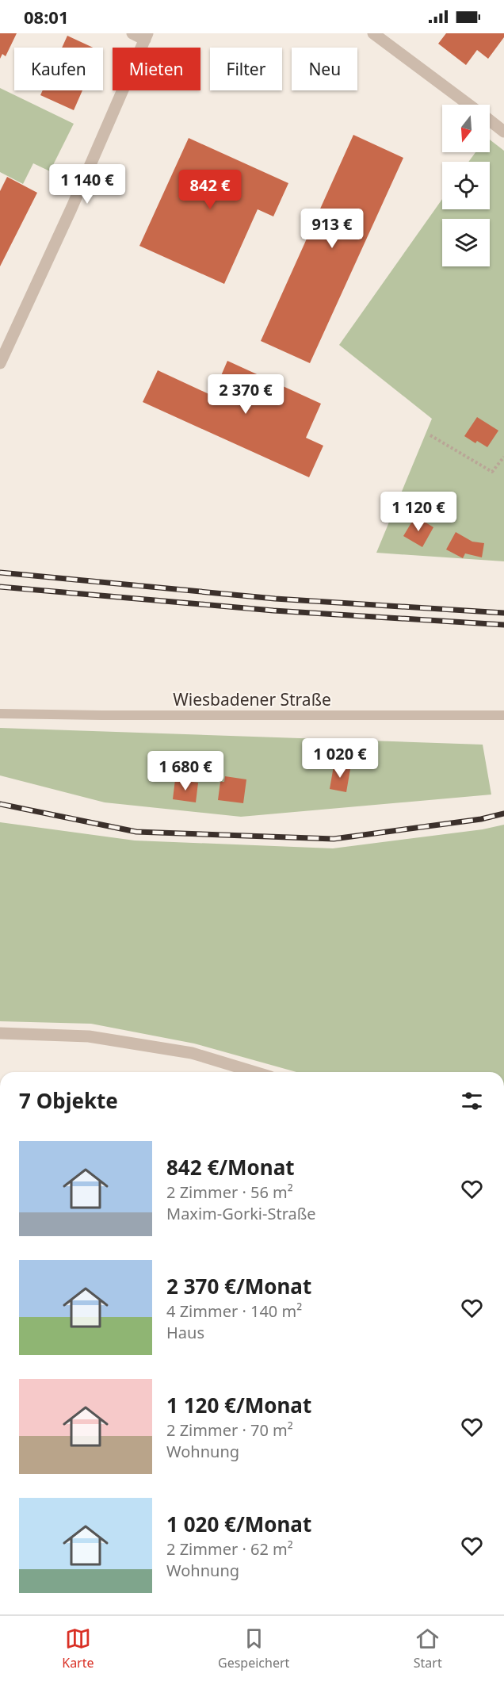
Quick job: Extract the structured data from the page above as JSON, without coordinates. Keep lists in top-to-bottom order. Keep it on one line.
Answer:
{"streets":{"lane":["Wiesbadener Straße"]},"north":"bottom","page":{"status":"08:01","chip":["Kaufen","Mieten","Filter","Neu"],"price":["1 140 €","842 €","913 €","2 370 €","1 120 €","1 020 €","1 680 €"],"heading":"7 Objekte","list":[{"name":"842 €/Monat","note":"2 Zimmer · 56 m² · Maxim-Gorki-Straße"},{"name":"2 370 €/Monat","note":"4 Zimmer · 140 m² · Haus"},{"name":"1 120 €/Monat","note":"2 Zimmer · 70 m² · Wohnung"},{"name":"1 020 €/Monat","note":"2 Zimmer · 62 m² · Wohnung"}],"tabs":["Karte","Gespeichert","Start"]}}
